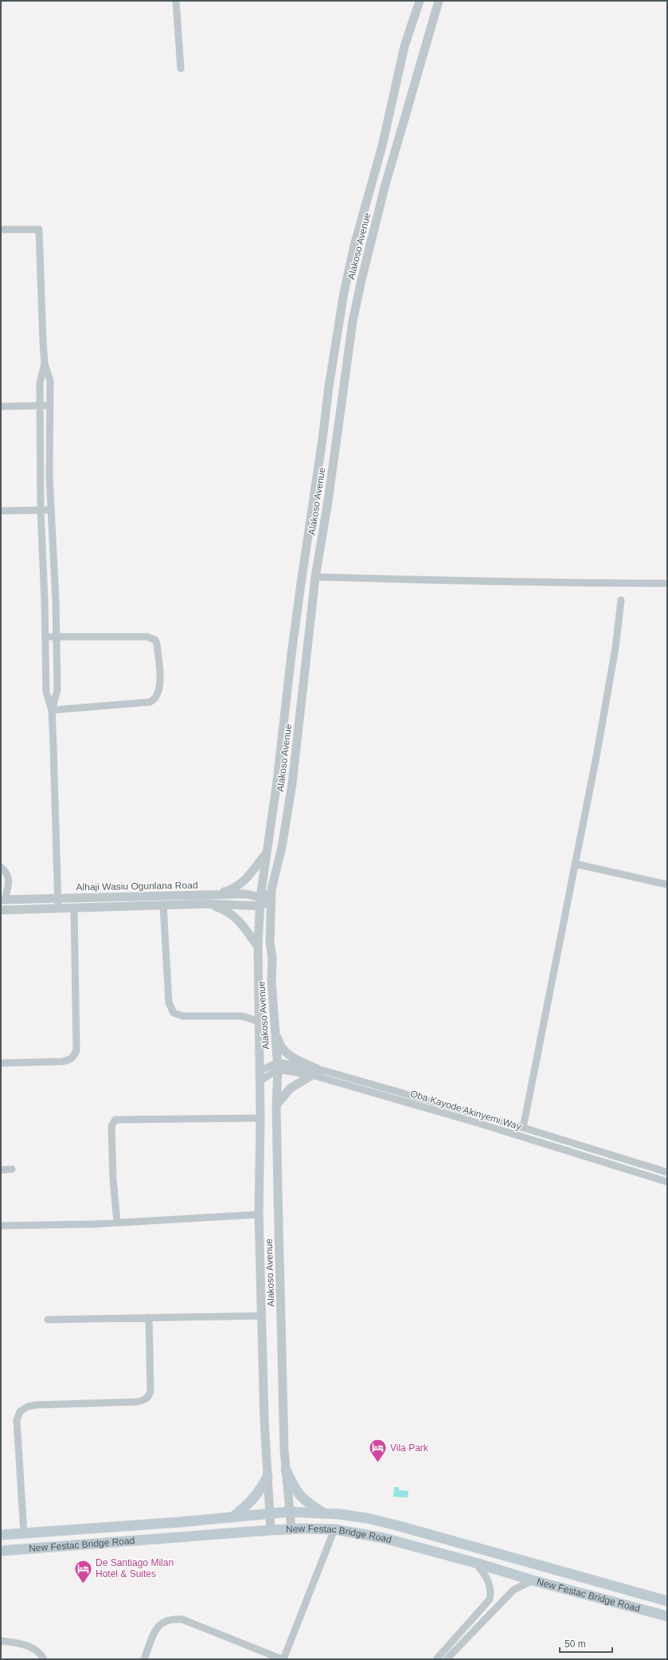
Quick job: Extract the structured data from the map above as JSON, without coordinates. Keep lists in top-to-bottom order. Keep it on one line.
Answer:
{"streets":{"main road":["New Festac Bridge Road"],"street":["Alakoso Avenue","Alhaji Wasiu Ogunlana Road","Oba Kayode Akinyemi Way"]},"crossings":[["Alakoso Avenue","Alhaji Wasiu Ogunlana Road"],["Alakoso Avenue","Oba Kayode Akinyemi Way"],["Alakoso Avenue","New Festac Bridge Road"]],"places":{"hotel":["Vila Park","De Santiago Milan Hotel & Suites"]},"scale_bar":"50 m"}
